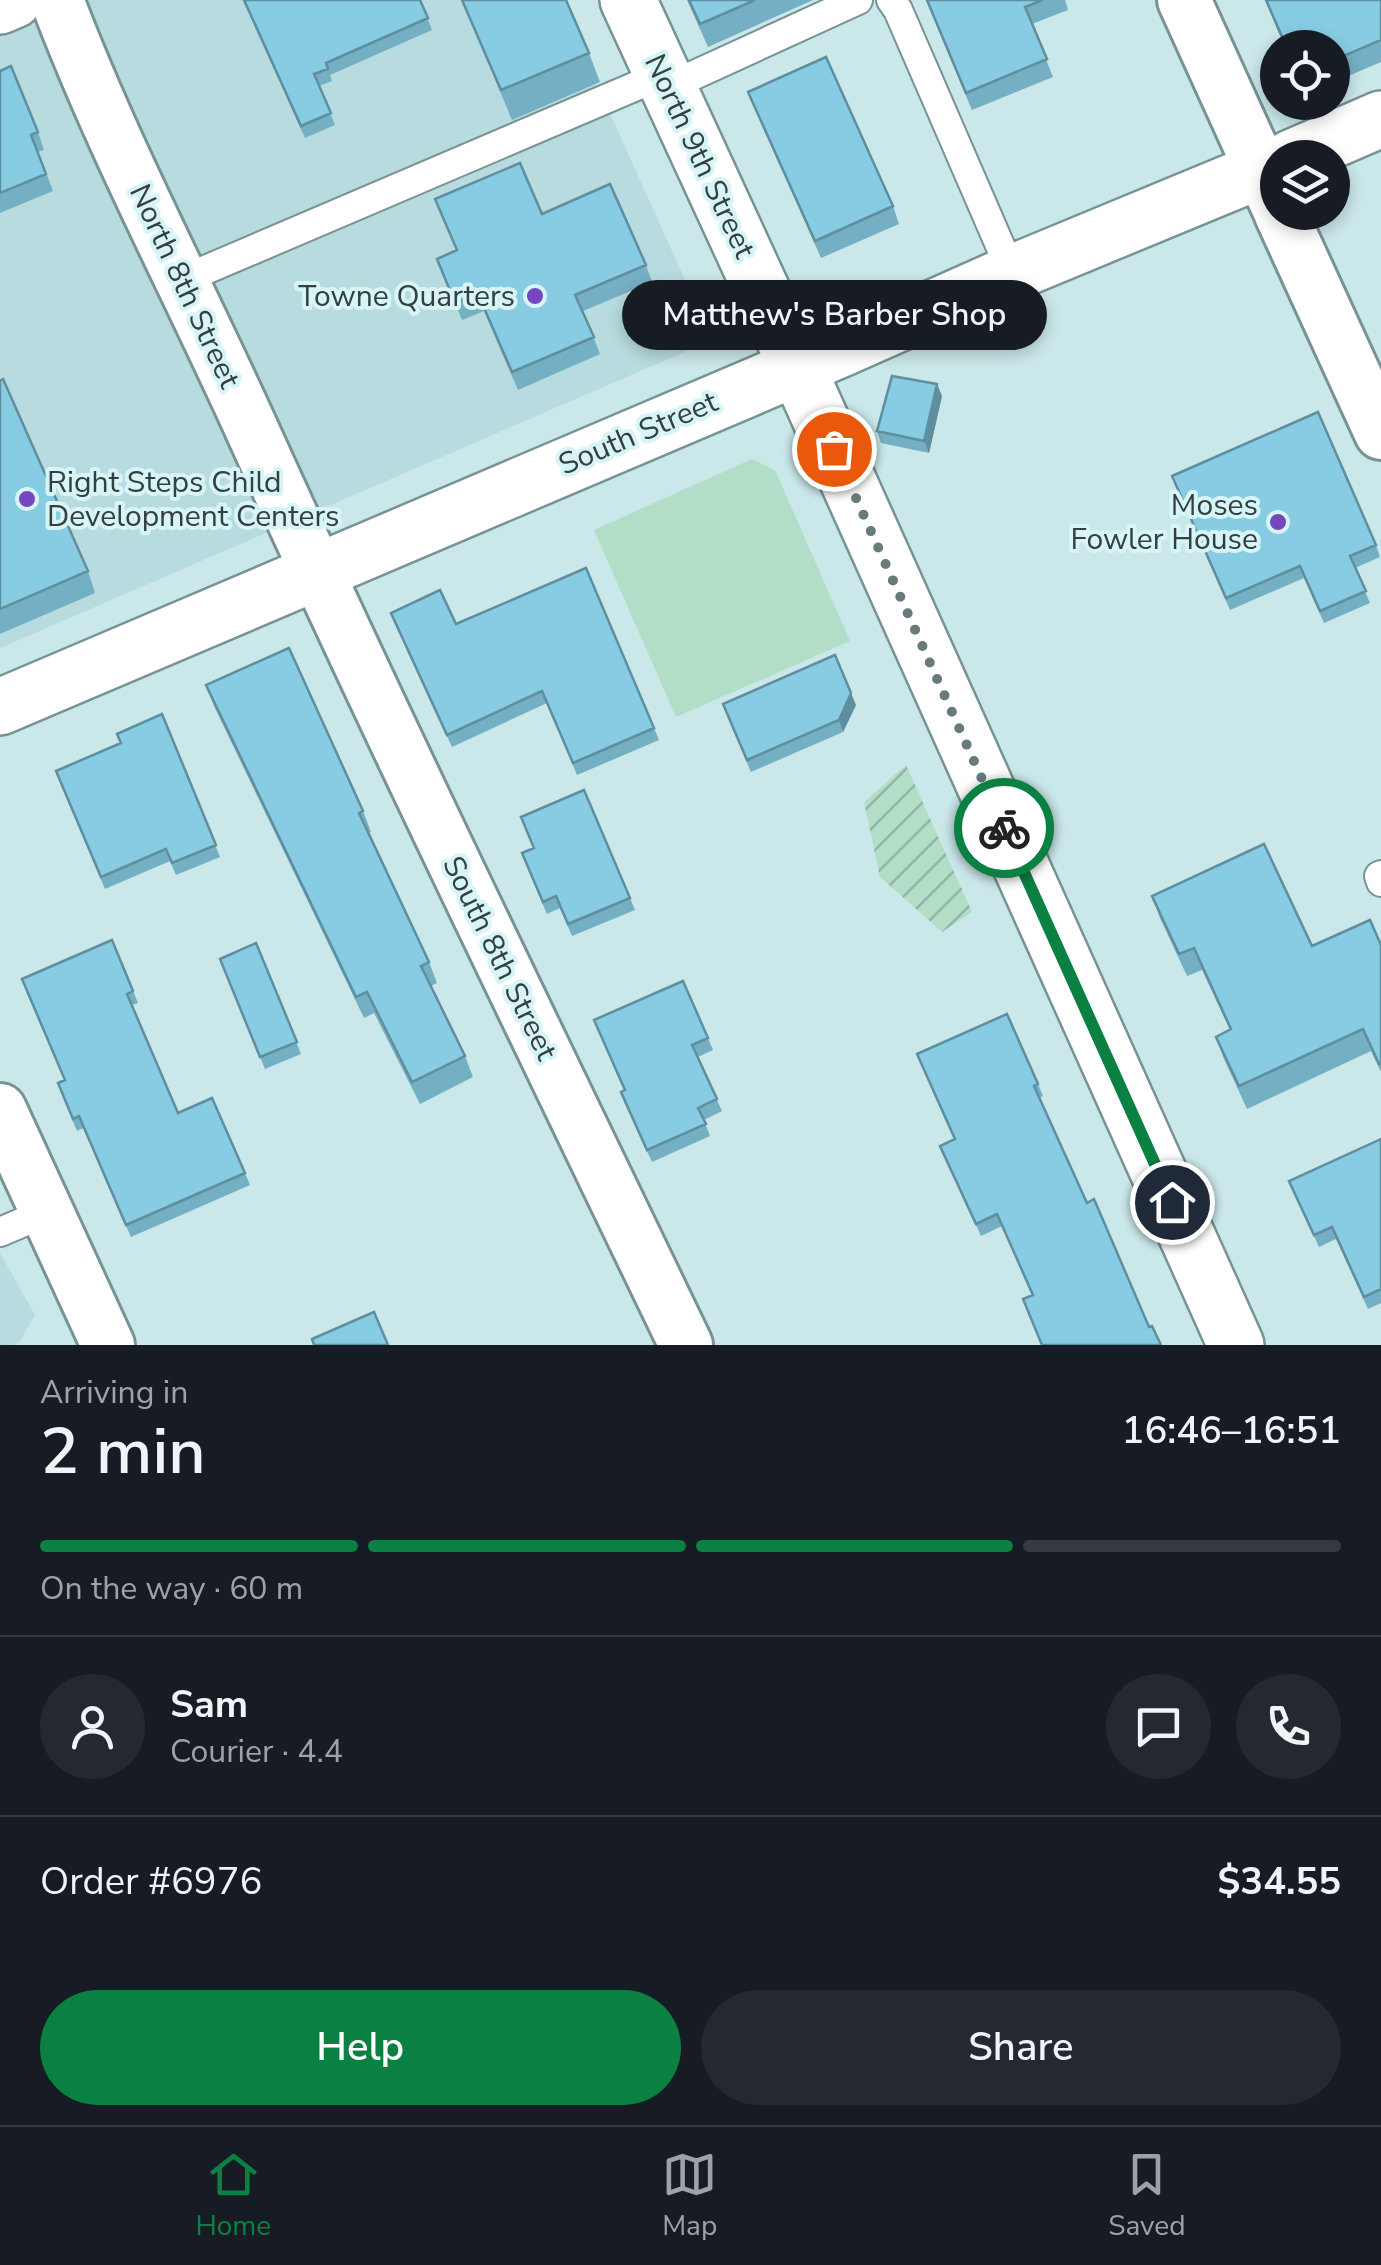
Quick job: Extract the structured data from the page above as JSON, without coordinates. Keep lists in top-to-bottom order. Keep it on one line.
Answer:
{"streets":{"main road":["North 9th Street","South Street"],"street":["North 8th Street","South 8th Street"]},"crossings":[["North 9th Street","South Street"],["North 8th Street","South Street"],["North 8th Street","South 8th Street"],["South Street","South 8th Street"]],"places":["Towne Quarters","Matthew's Barber Shop","Right Steps Child Development Centers","Moses Fowler House"],"page":{"bubble":"Matthew's Barber Shop","heading":["2 min","Arriving in","16:46–16:51"],"panel":["Sam","Courier · 4.4","Order #6976","$34.55"],"bar":"On the way · 60 m","buttons":["Help","Share"],"tabs":["Home","Map","Saved"]}}
